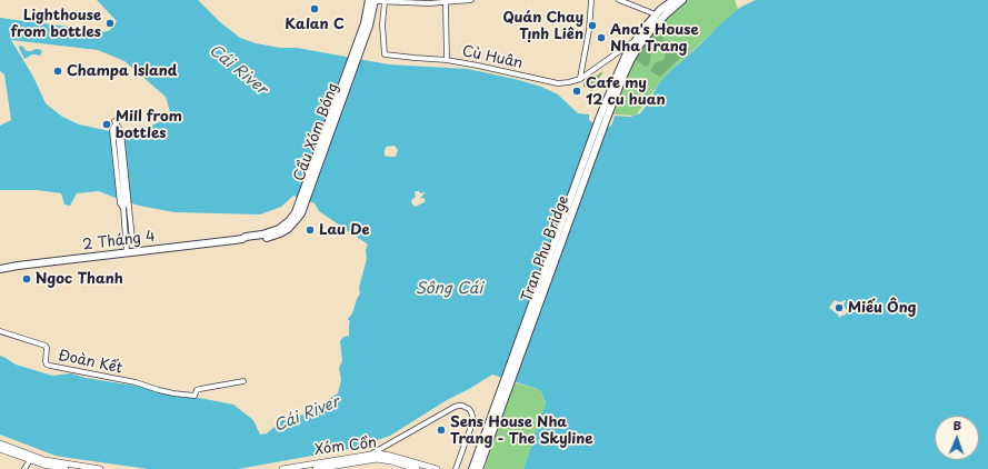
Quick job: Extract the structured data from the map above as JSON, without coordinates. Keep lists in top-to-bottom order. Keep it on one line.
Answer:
{"streets":{"main road":["Cầu Xóm Bóng","2 Tháng 4","Tran Phu Bridge"],"street":["Cù Huân","Đoàn Kết","Xóm Cồn"]},"crossings":[["Cầu Xóm Bóng","2 Tháng 4"]],"water":["Cái River","Sông Cái"],"places":["Kalan C","Lighthouse from bottles","Quán Chay Tịnh Liên","Ana's House Nha Trang","Champa Island","Cafe my 12 cu huan","Mill from bottles","Lau De","Ngoc Thanh","Miếu Ông","Sens House Nha Trang - The Skyline"],"north":"top"}
